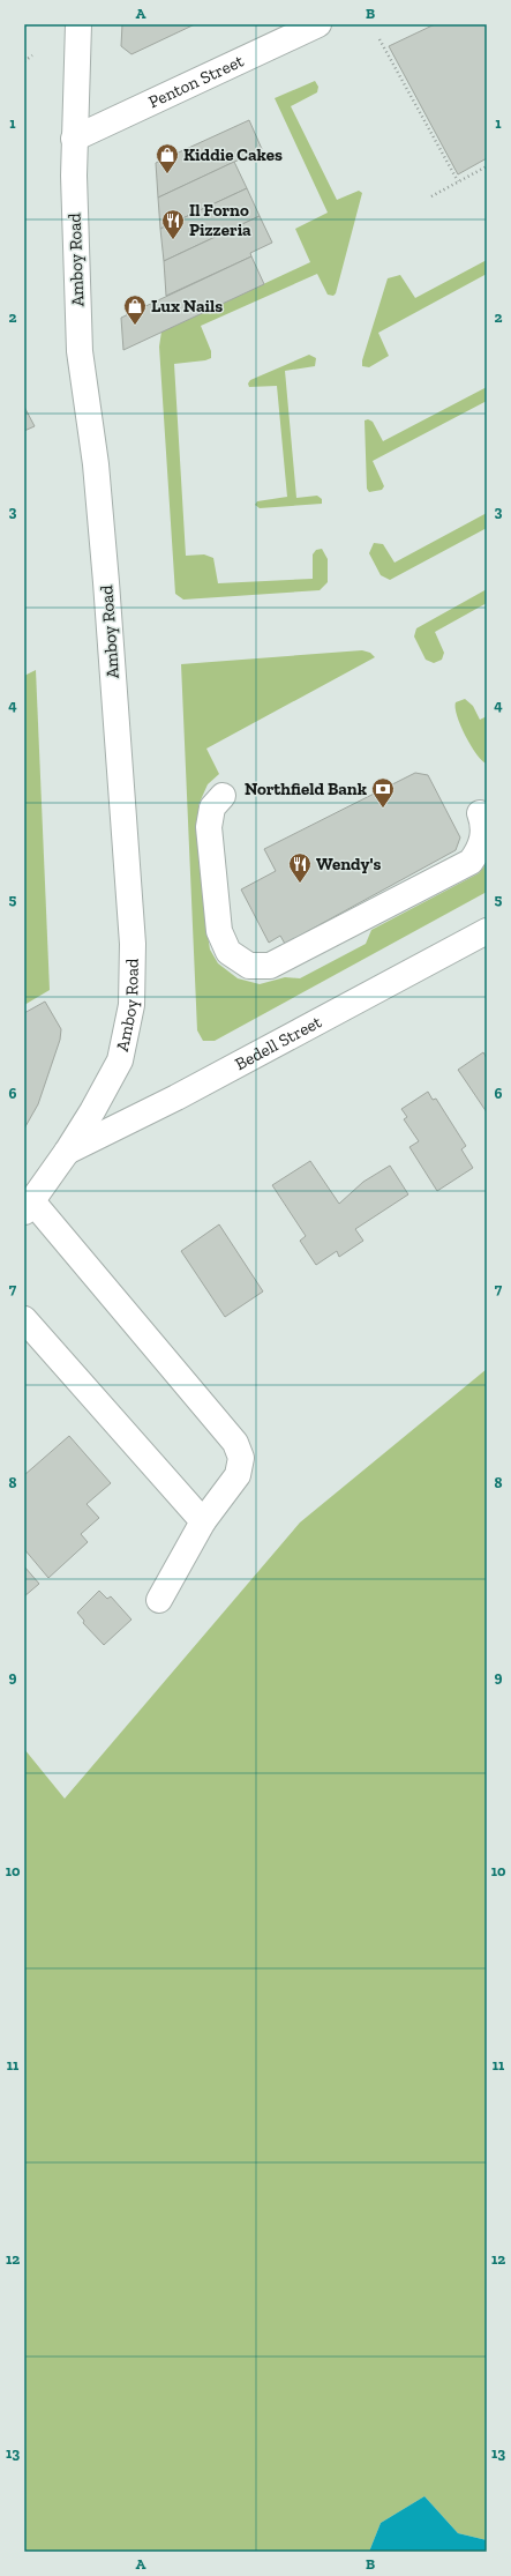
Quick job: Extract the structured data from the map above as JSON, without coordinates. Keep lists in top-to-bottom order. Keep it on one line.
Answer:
{"streets":{"main road":["Penton Street","Amboy Road","Bedell Street"]},"crossings":[["Penton Street","Amboy Road"],["Amboy Road","Bedell Street"]],"places":{"shop":["Kiddie Cakes","Lux Nails"],"restaurant":["Il Forno Pizzeria","Wendy's"],"bank":["Northfield Bank"]},"grid":{"columns":["A","B"],"rows":["1","2","3","4","5","6","7","8","9","10","11","12","13"]}}
